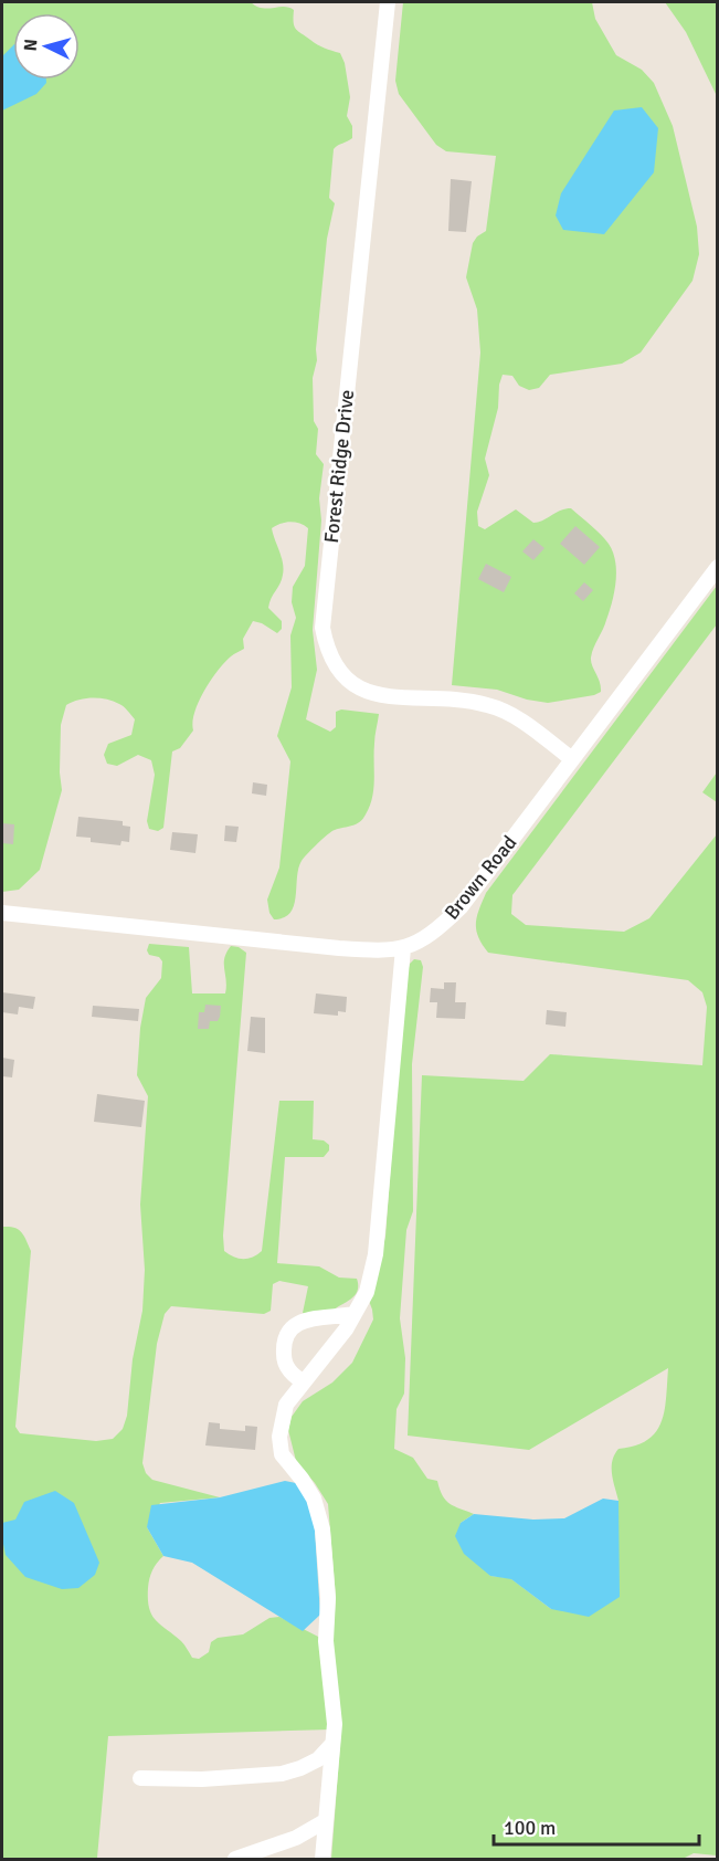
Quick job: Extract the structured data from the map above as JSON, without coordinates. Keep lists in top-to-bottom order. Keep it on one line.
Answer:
{"streets":{"street":["Forest Ridge Drive","Brown Road"]},"crossings":[["Forest Ridge Drive","Brown Road"]],"scale_bar":"100 m","north":"left"}
